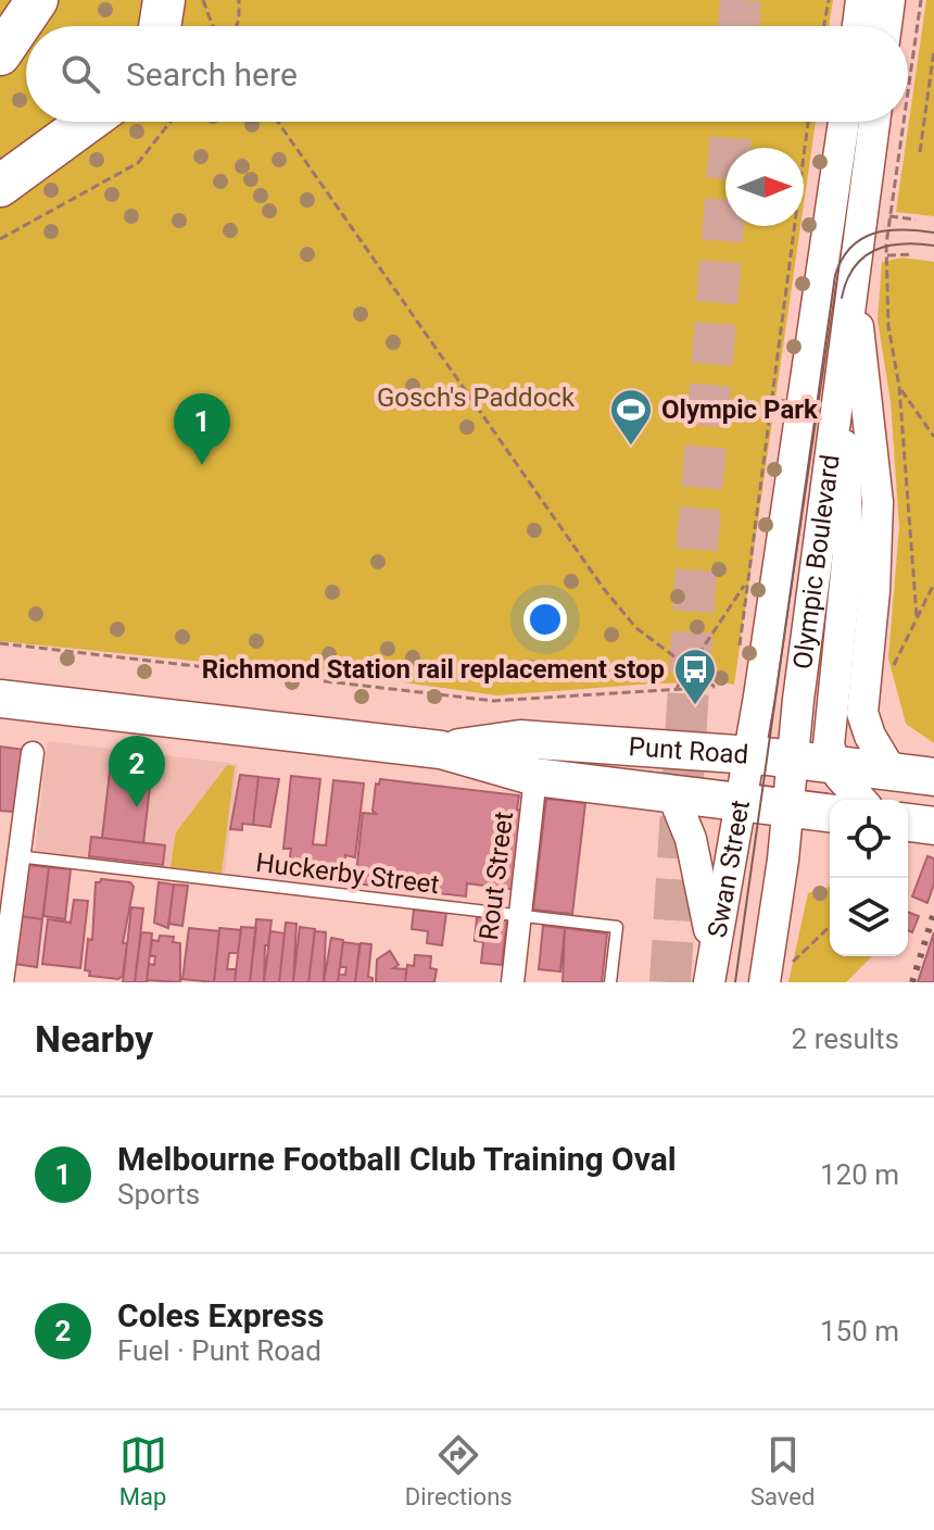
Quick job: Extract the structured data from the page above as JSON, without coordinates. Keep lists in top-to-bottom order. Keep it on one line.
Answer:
{"streets":{"highway":["Punt Road"],"main road":["Olympic Boulevard","Swan Street"],"street":["Rout Street"],"lane":["Huckerby Street"]},"crossings":[["Olympic Boulevard","Punt Road"],["Olympic Boulevard","Swan Street"],["Punt Road","Swan Street"],["Punt Road","Rout Street"],["Huckerby Street","Rout Street"]],"parks":["Gosch's Paddock"],"places":{"sports":["Olympic Park"],"bus stop":["Richmond Station rail replacement stop"]},"north":"right","page":{"search":"Search here","pins":["1","2"],"heading":["Nearby","2 results"],"list":[{"mark":"1","name":"Melbourne Football Club Training Oval","note":"Sports","value":"120 m"},{"mark":"2","name":"Coles Express","note":"Fuel · Punt Road","value":"150 m"}],"nav":["Map","Directions","Saved"]}}
